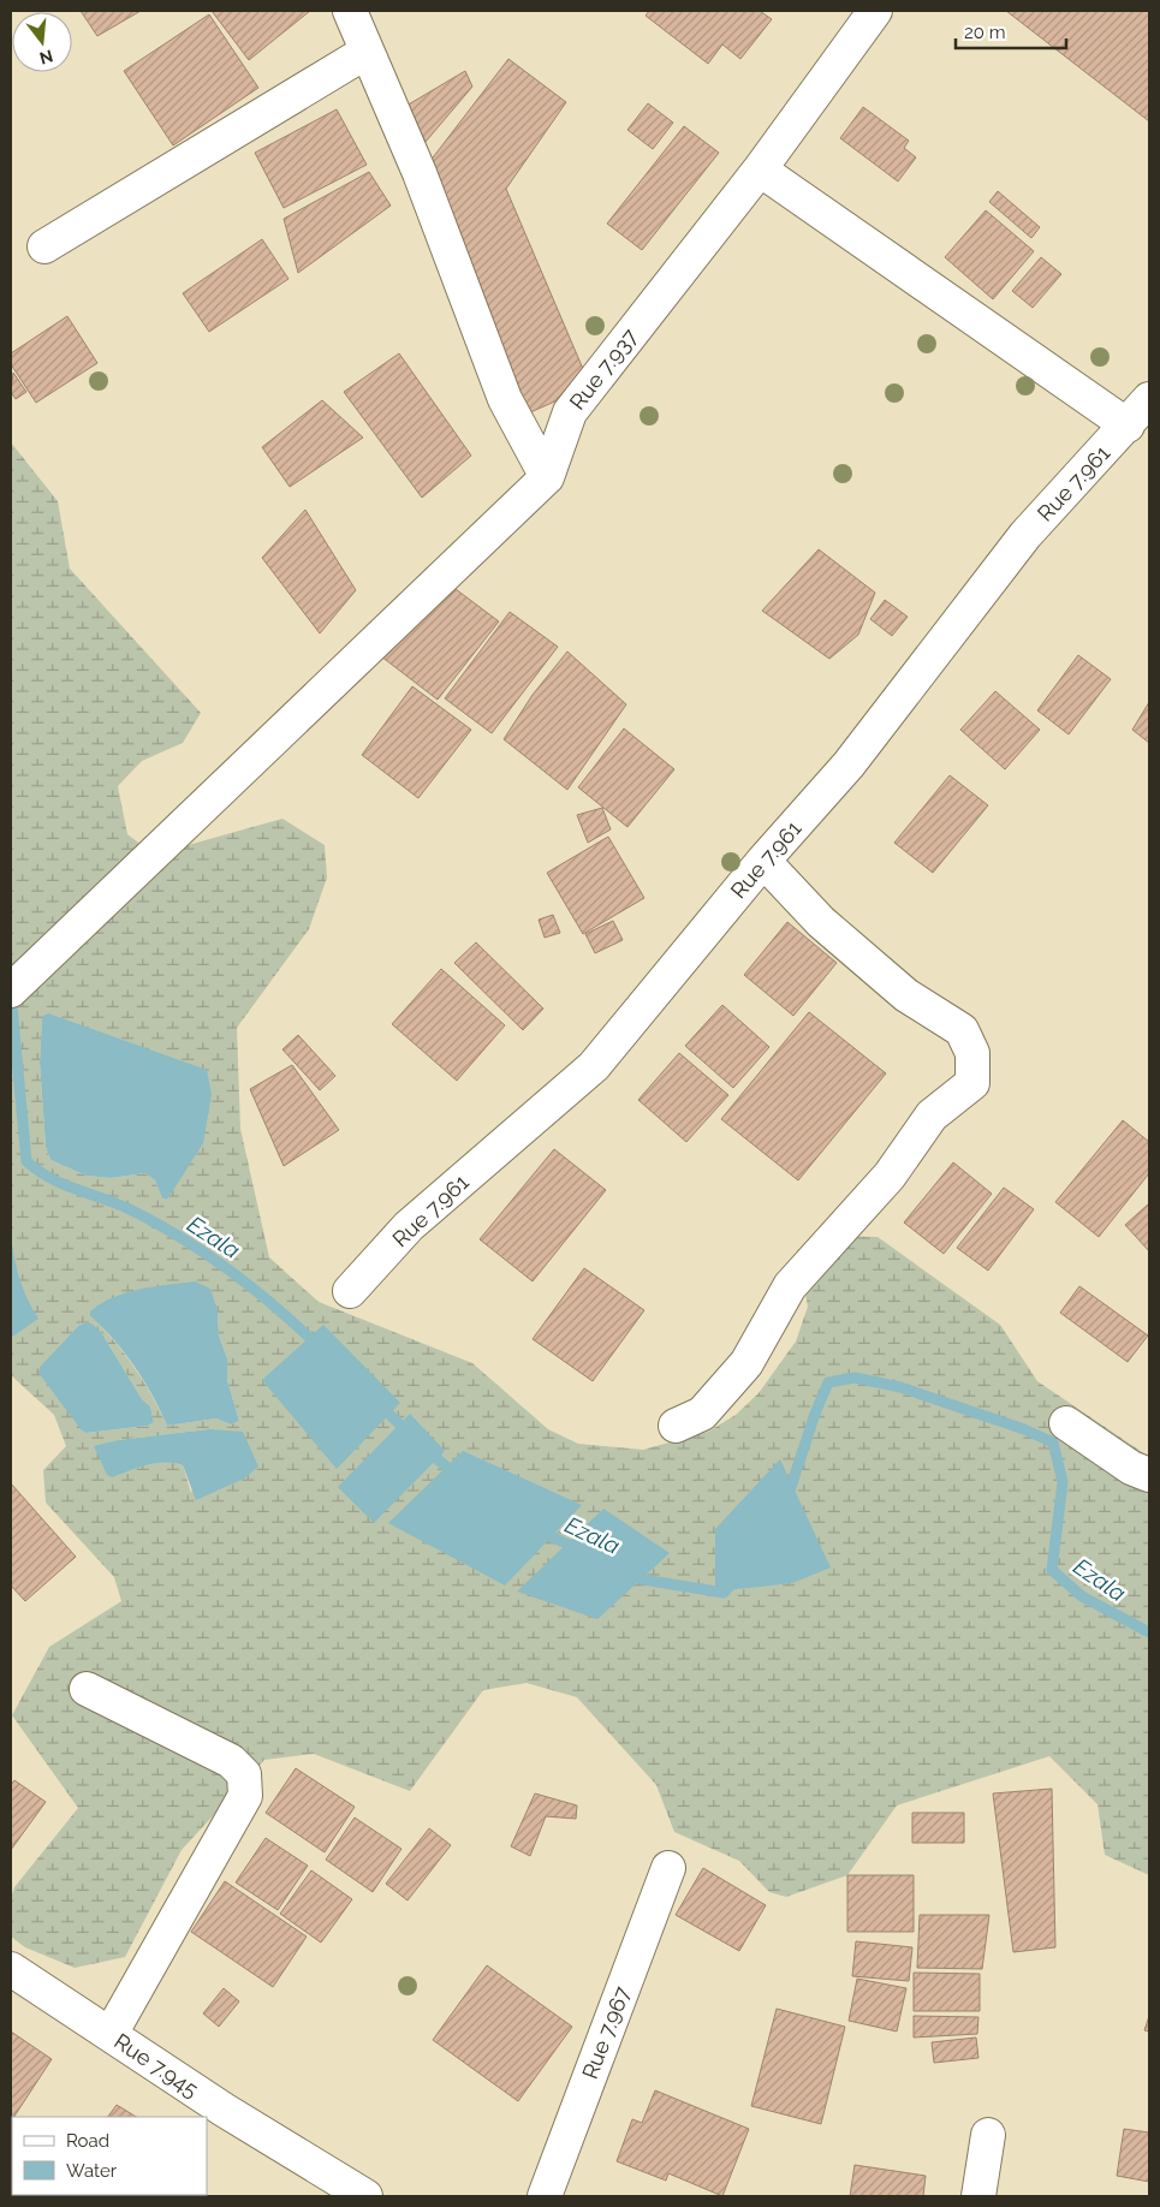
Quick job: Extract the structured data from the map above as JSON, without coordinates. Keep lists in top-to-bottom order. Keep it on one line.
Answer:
{"streets":{"street":["Rue 7.937","Rue 7.961","Rue 7.967","Rue 7.945"]},"water":["Ezala"],"legend":["Road","Water"],"scale_bar":"20 m","north":"bottom"}
